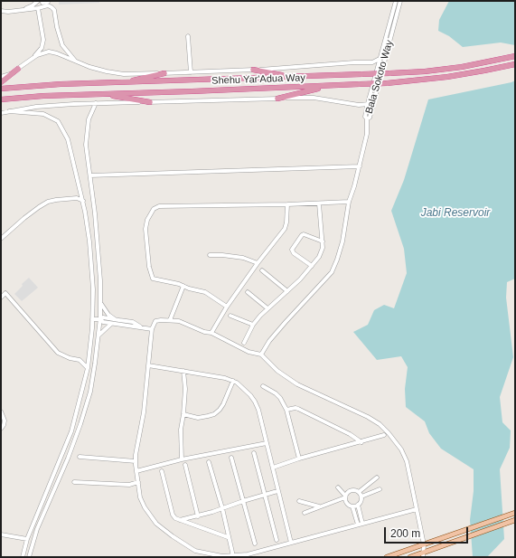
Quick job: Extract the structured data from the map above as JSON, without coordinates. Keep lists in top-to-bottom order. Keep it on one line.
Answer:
{"streets":{"highway":["Shehu Yar'Adua Way"],"street":["Bala Sokoto Way"]},"water":["Jabi Reservoir"],"scale_bar":"200 m"}
